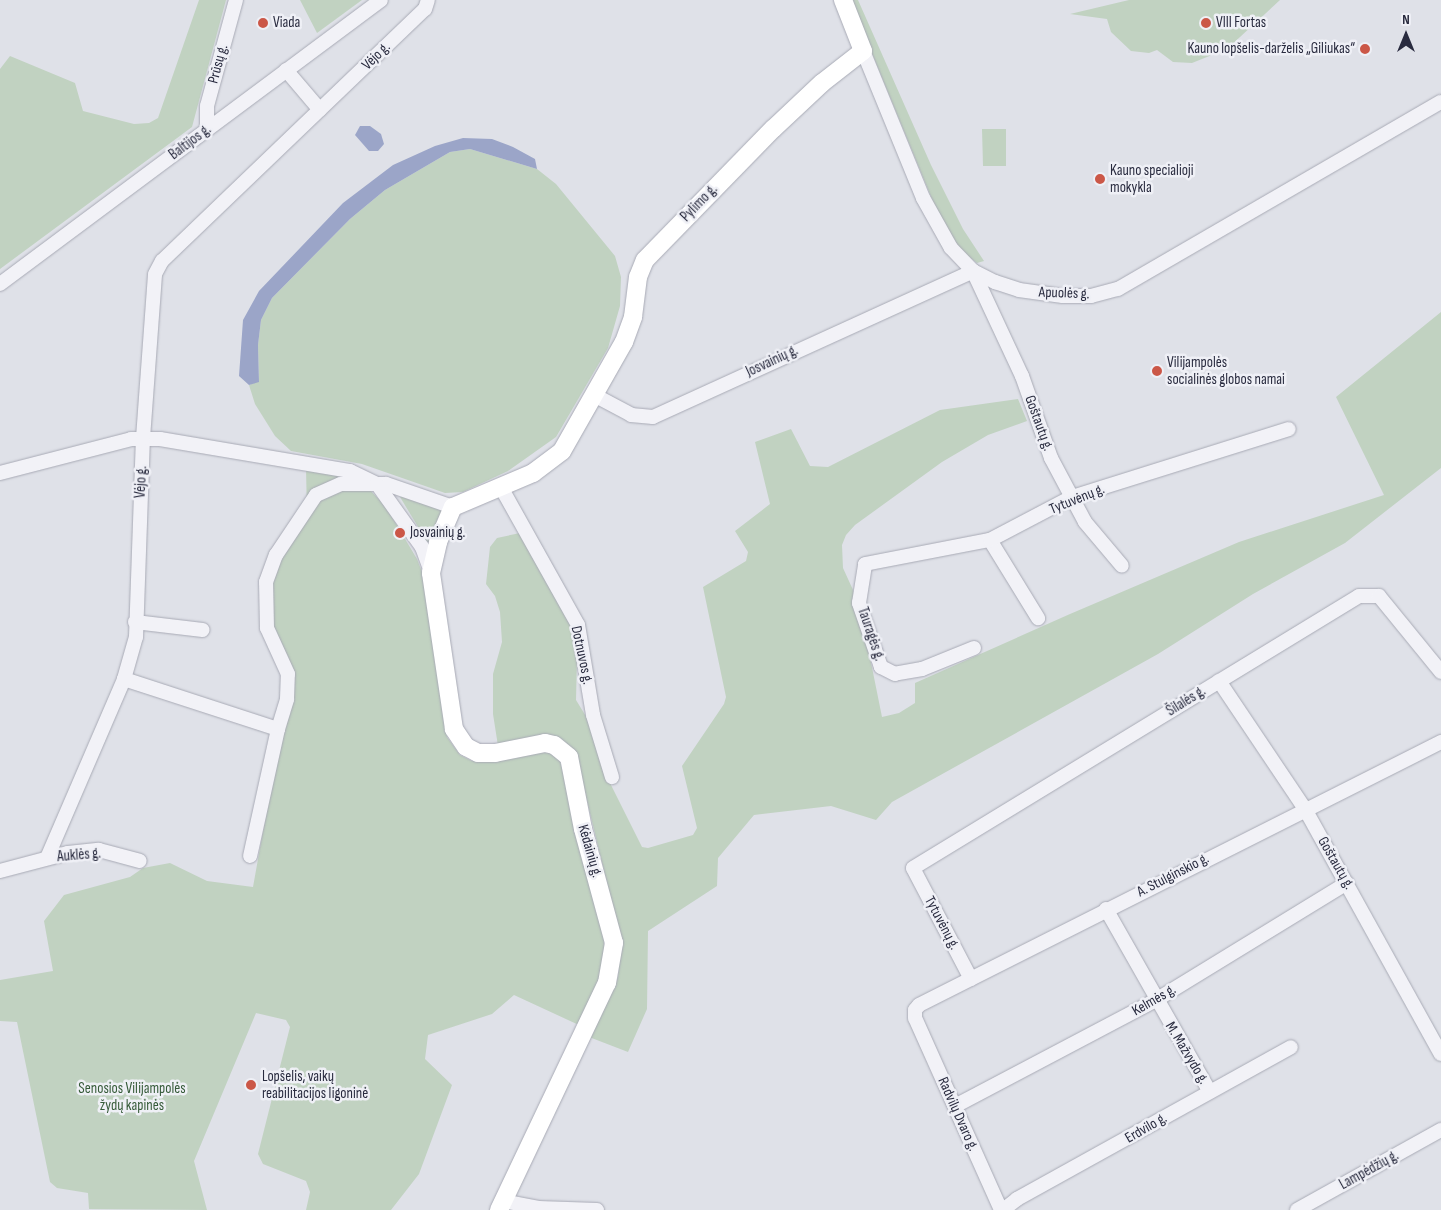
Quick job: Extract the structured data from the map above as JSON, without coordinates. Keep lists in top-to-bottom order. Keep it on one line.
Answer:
{"streets":{"main road":["Pylimo g.","Apuolės g.","Kėdainių g."],"street":["Vėjo g.","Prūsų g.","Baltijos g.","Josvainių g.","Goštautų g.","Tytuvėnų g.","Tauragės g.","Dotnuvos g.","Šilalės g.","Auklės g.","A. Stulginskio g.","Kelmės g.","M. Mažvydo g.","Radvilų Dvaro g.","Erdvilo g.","Lampėdžių g."]},"crossings":[["Vėjo g.","Auklės g."],["Prūsų g.","Baltijos g."],["Pylimo g.","Apuolės g."],["Pylimo g.","Josvainių g."],["Apuolės g.","Josvainių g."],["Apuolės g.","Goštautų g."],["Josvainių g.","Goštautų g."],["Goštautų g.","Tytuvėnų g."],["Goštautų g.","Šilalės g."],["Goštautų g.","A. Stulginskio g."],["Goštautų g.","Kelmės g."],["Tytuvėnų g.","Tauragės g."],["Tytuvėnų g.","Šilalės g."],["Tytuvėnų g.","A. Stulginskio g."],["A. Stulginskio g.","M. Mažvydo g."],["A. Stulginskio g.","Radvilų Dvaro g."],["Kelmės g.","M. Mažvydo g."],["Kelmės g.","Radvilų Dvaro g."],["M. Mažvydo g.","Erdvilo g."],["Radvilų Dvaro g.","Erdvilo g."]],"parks":["Senosios Vilijampolės žydų kapinės"],"places":["Viada","VIII Fortas","Kauno lopšelis-darželis „Giliukas“","Kauno specialioji mokykla","Vilijampolės socialinės globos namai","Josvainių g.","Lopšelis, vaikų reabilitacijos ligoninė"],"north":"top"}
